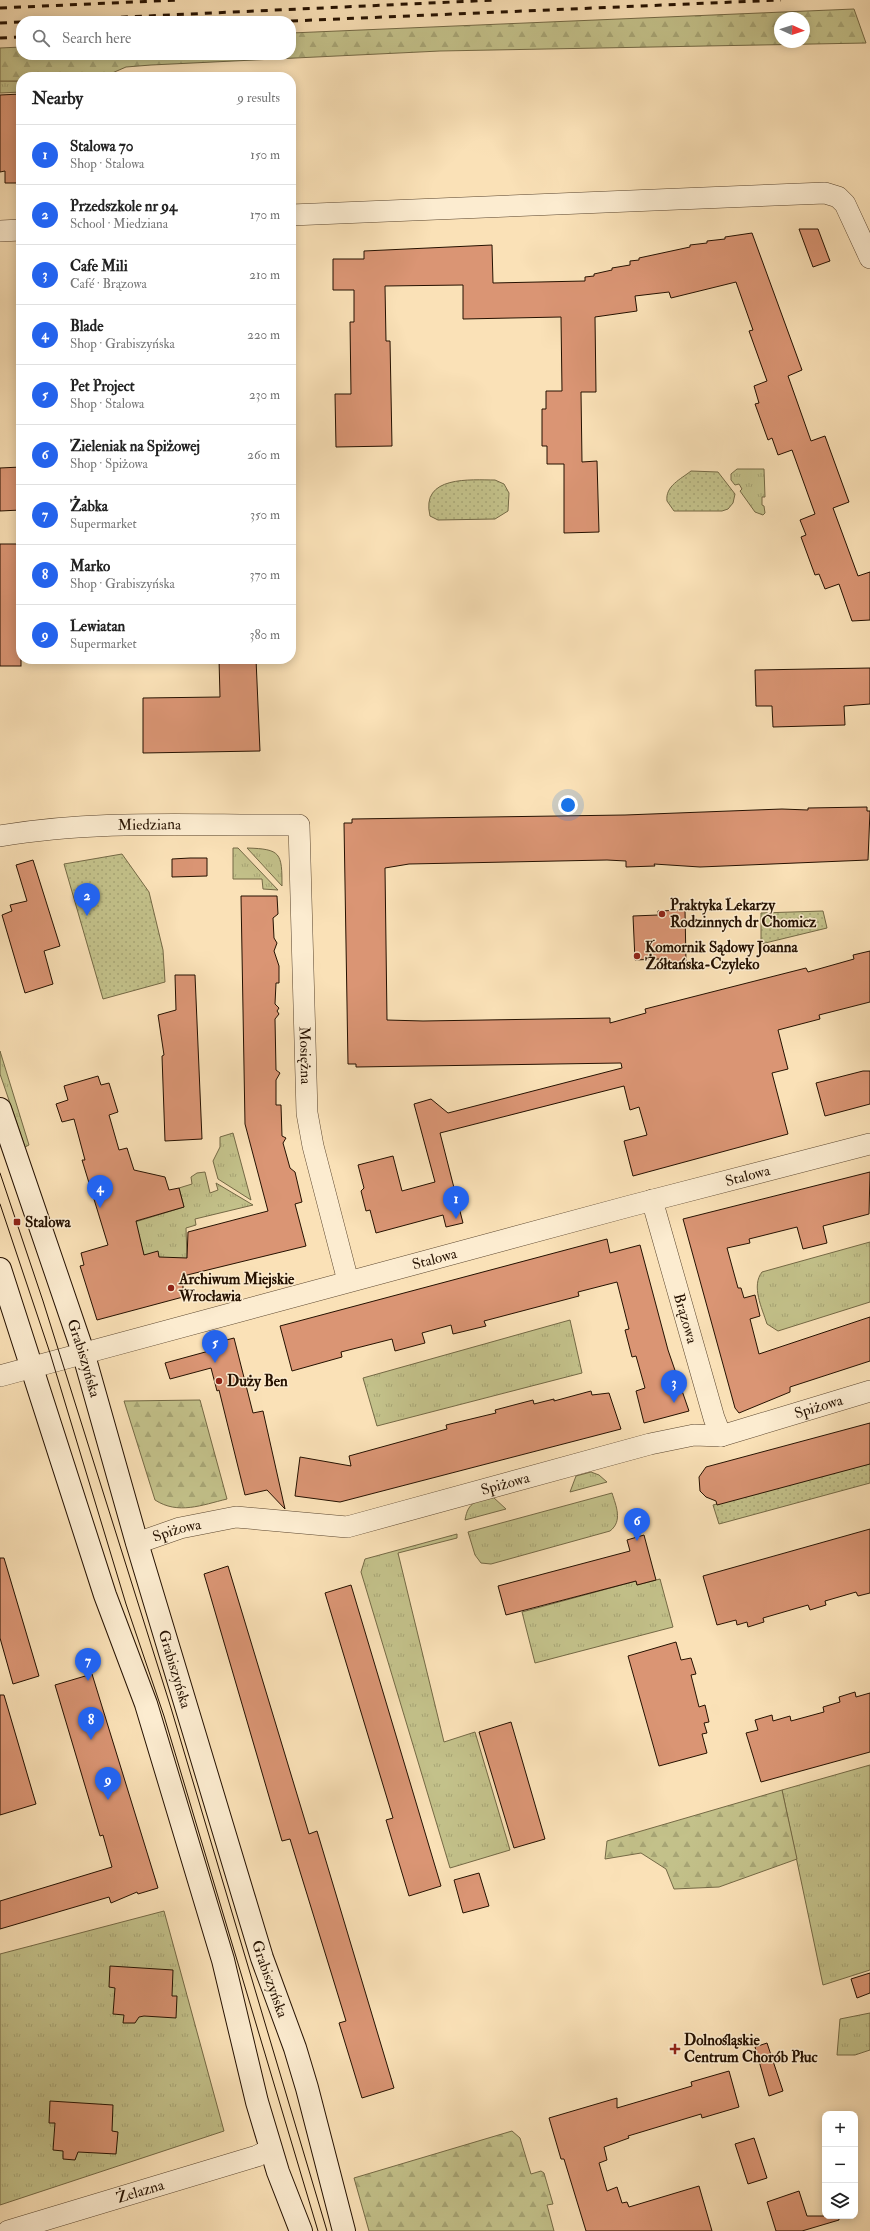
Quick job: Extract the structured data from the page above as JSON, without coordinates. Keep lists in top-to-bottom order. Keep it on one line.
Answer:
{"streets":{"main road":["Grabiszyńska"],"street":["Miedziana","Mosiężna","Stalowa","Brązowa","Spiżowa","Żelazna"]},"crossings":[["Miedziana","Mosiężna"],["Mosiężna","Stalowa"],["Stalowa","Brązowa"],["Stalowa","Grabiszyńska"],["Brązowa","Spiżowa"],["Grabiszyńska","Spiżowa"]],"places":{"other":["Praktyka Lekarzy Rodzinnych dr Chomicz","Komornik Sądowy Joanna Żółtańska-Czyleko","Archiwum Miejskie Wrocławia","Duży Ben"],"transit":["Stalowa"],"health":["Dolnośląskie Centrum Chorób Płuc"]},"north":"right","page":{"search":"Search here","heading":["Nearby","9 results"],"list":[{"mark":"1","name":"Stalowa 70","note":"Shop · Stalowa","value":"150 m"},{"mark":"2","name":"Przedszkole nr 94","note":"School · Miedziana","value":"170 m"},{"mark":"3","name":"Cafe Mili","note":"Café · Brązowa","value":"210 m"},{"mark":"4","name":"Blade","note":"Shop · Grabiszyńska","value":"220 m"},{"mark":"5","name":"Pet Project","note":"Shop · Stalowa","value":"230 m"},{"mark":"6","name":"Zieleniak na Spiżowej","note":"Shop · Spiżowa","value":"260 m"},{"mark":"7","name":"Żabka","note":"Supermarket","value":"350 m"},{"mark":"8","name":"Marko","note":"Shop · Grabiszyńska","value":"370 m"},{"mark":"9","name":"Lewiatan","note":"Supermarket","value":"380 m"}],"pins":["2","4","1","5","3","6","7","8","9"],"map_buttons":["+","−"]}}
